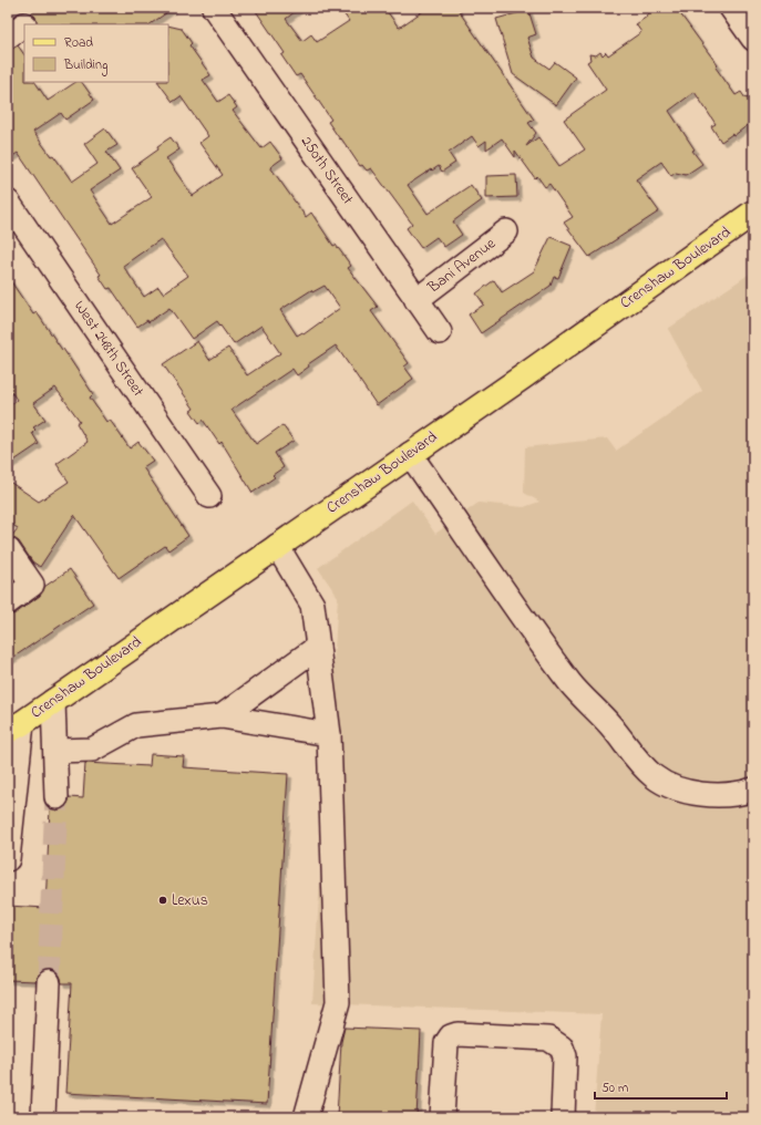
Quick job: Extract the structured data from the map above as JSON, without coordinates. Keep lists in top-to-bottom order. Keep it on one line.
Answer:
{"streets":{"main road":["Crenshaw Boulevard"],"street":["250th Street","Bani Avenue","West 248th Street"]},"crossings":[["250th Street","Bani Avenue"]],"places":["Lexus"],"legend":["Road","Building"],"scale_bar":"50 m"}
